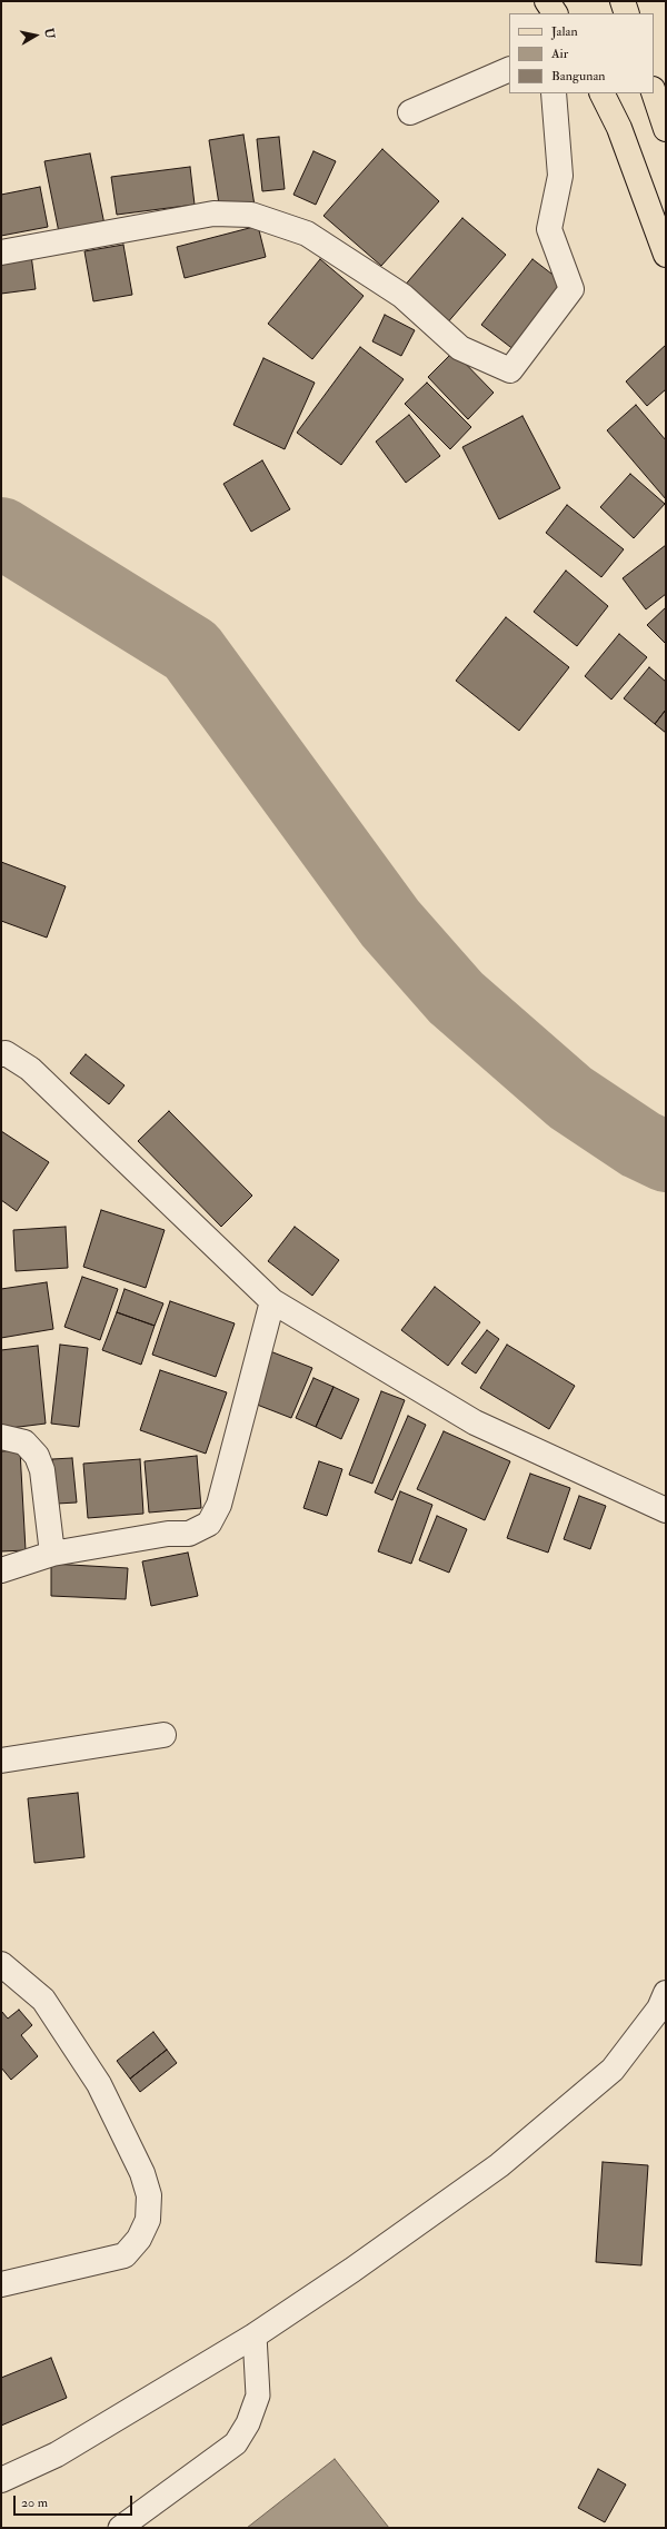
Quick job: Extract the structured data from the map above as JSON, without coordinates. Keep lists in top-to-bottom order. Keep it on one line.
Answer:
{"legend":["Jalan","Air","Bangunan"],"scale_bar":"20 m","north":"right"}
